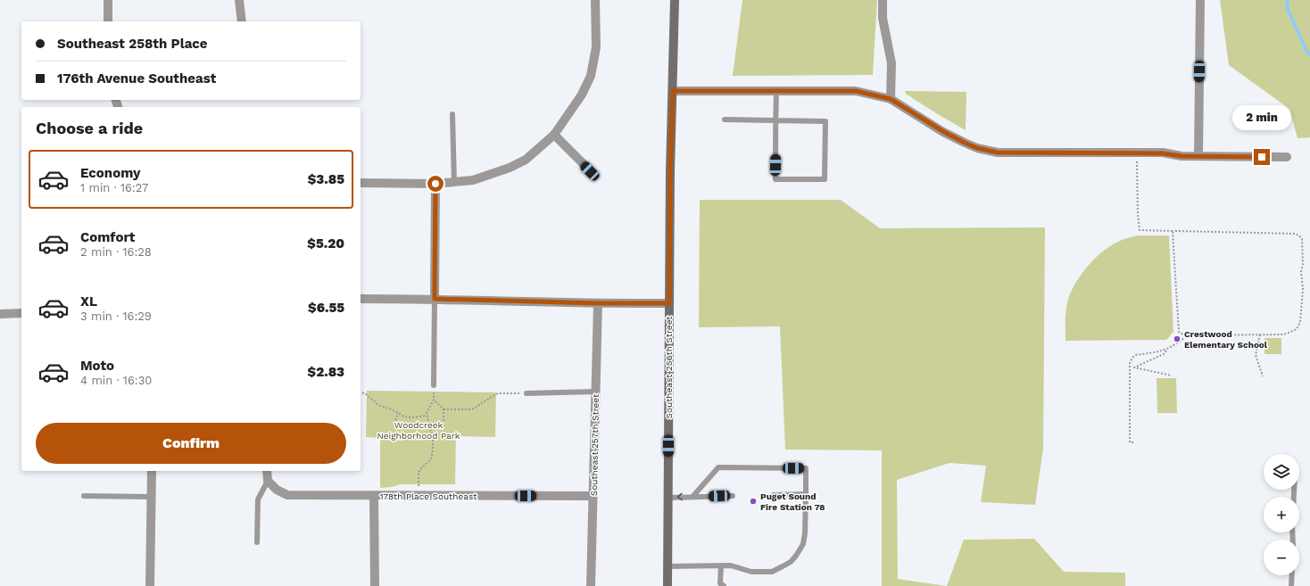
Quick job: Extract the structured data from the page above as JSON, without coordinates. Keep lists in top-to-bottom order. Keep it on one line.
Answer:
{"streets":{"main road":["Southeast 256th Street"],"street":["Southeast 257th Street","178th Place Southeast"]},"crossings":[["Southeast 257th Street","178th Place Southeast"]],"parks":["Woodcreek Neighborhood Park"],"places":["Crestwood Elementary School","Puget Sound Fire Station 78"],"page":{"banner":["Southeast 258th Place","176th Avenue Southeast"],"bubble":"2 min","heading":"Choose a ride","list":[{"name":"Economy","note":"1 min · 16:27","value":"$3.85"},{"name":"Comfort","note":"2 min · 16:28","value":"$5.20"},{"name":"XL","note":"3 min · 16:29","value":"$6.55"},{"name":"Moto","note":"4 min · 16:30","value":"$2.83"}],"buttons":"Confirm","map_buttons":["+","−"]}}
